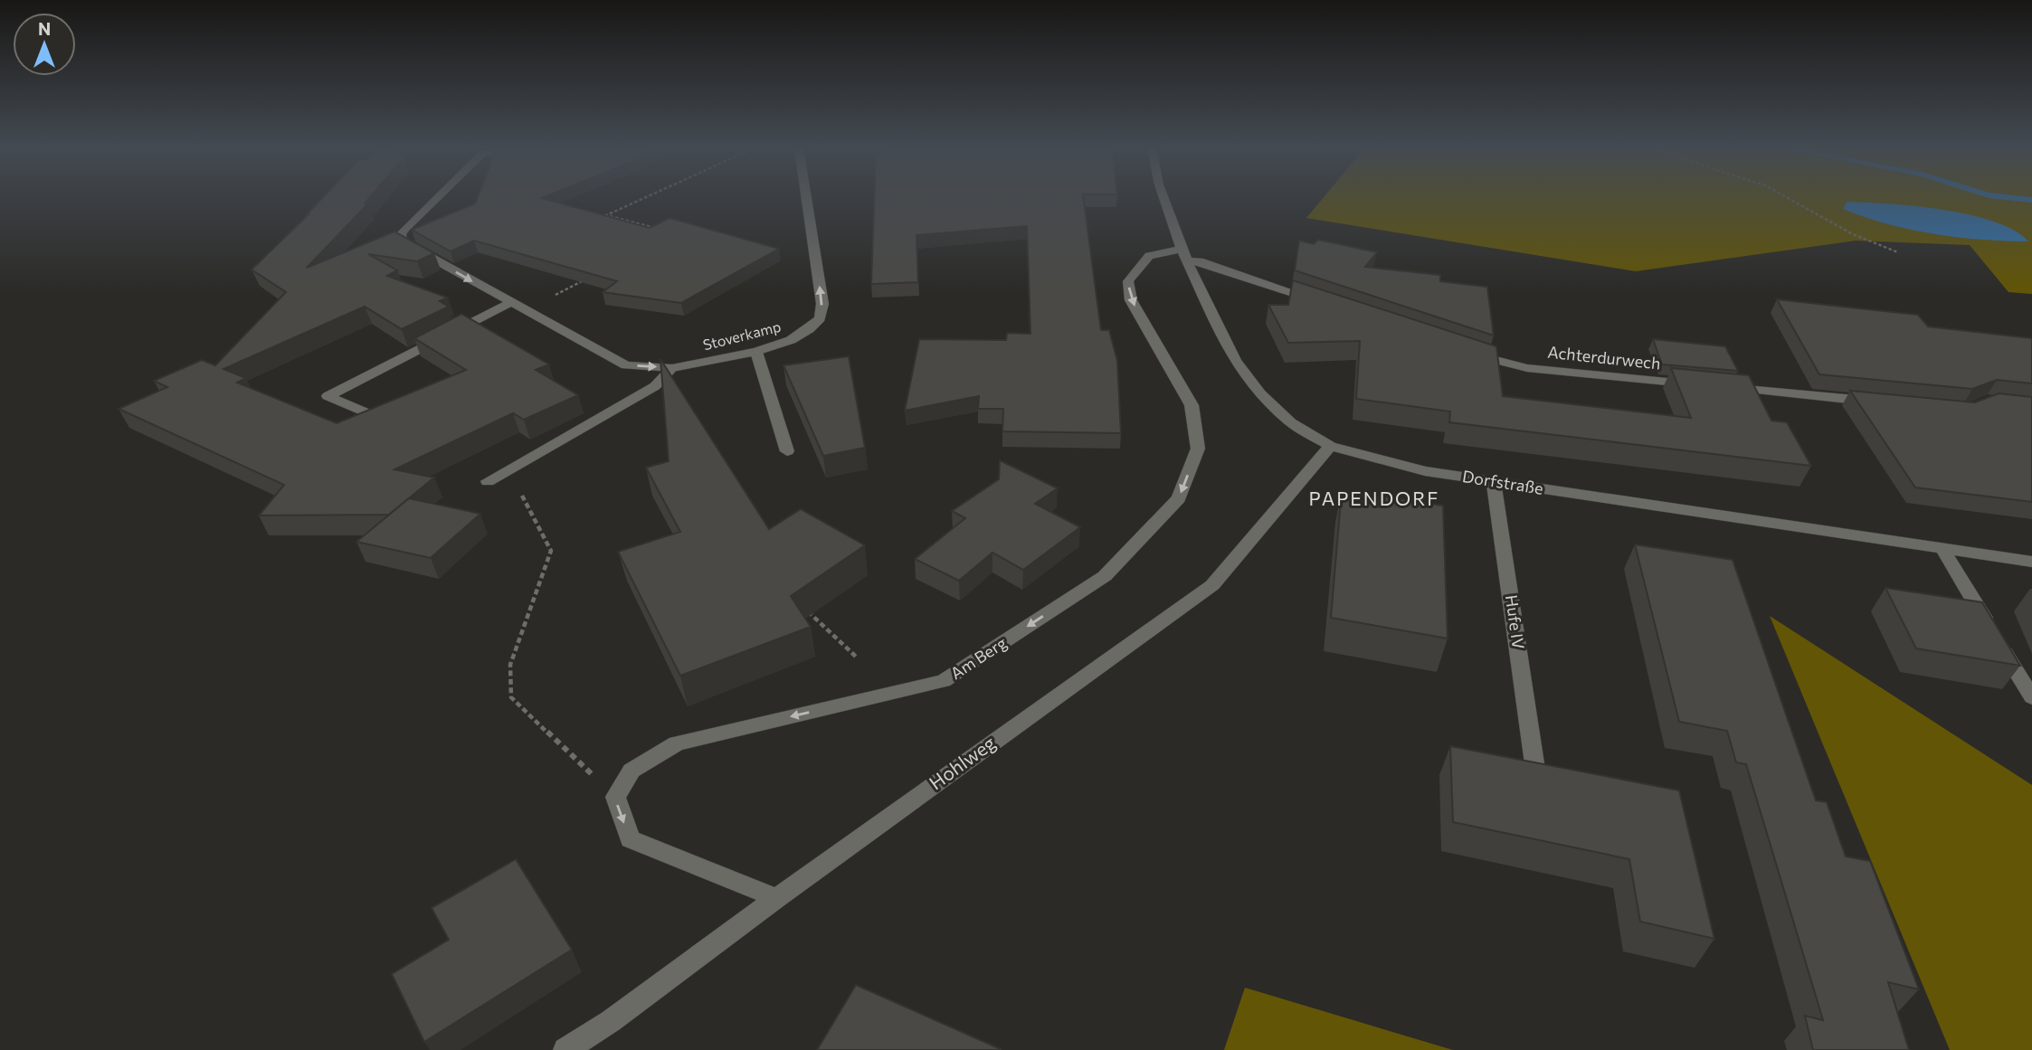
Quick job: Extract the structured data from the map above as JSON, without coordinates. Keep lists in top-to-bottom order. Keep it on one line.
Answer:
{"streets":{"street":["Stoverkamp","Achterdurwech","Dorfstraße","Hufe IV","Am Berg","Hohlweg"]},"crossings":[["Dorfstraße","Hufe IV"],["Dorfstraße","Am Berg"],["Dorfstraße","Hohlweg"]],"one_way":["Am Berg"],"districts":["PAPENDORF"],"north":"top"}
